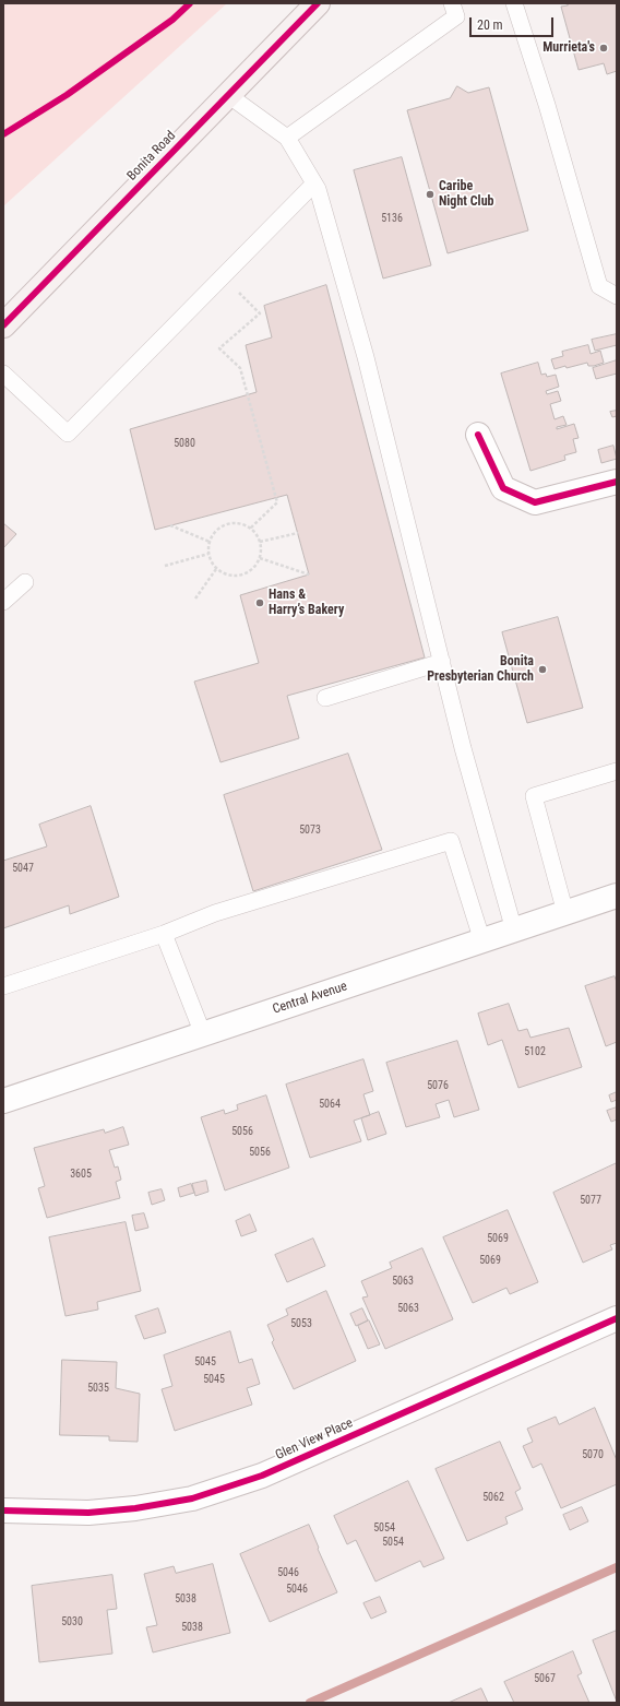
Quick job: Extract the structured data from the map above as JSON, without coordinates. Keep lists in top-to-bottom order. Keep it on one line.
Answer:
{"streets":{"main road":["Bonita Road"],"street":["Central Avenue","Glen View Place"]},"places":["Murrieta's","Caribe Night Club","Hans & Harry’s Bakery","Bonita Presbyterian Church"],"house_numbers":["5136","5080","5073","5047","5102","5076","5064","5056","5056","3605","5077","5069","5069","5063","5063","5053","5045","5045","5035","5070","5062","5054","5054","5046","5046","5038","5030","5038","5067"],"scale_bar":"20 m"}
